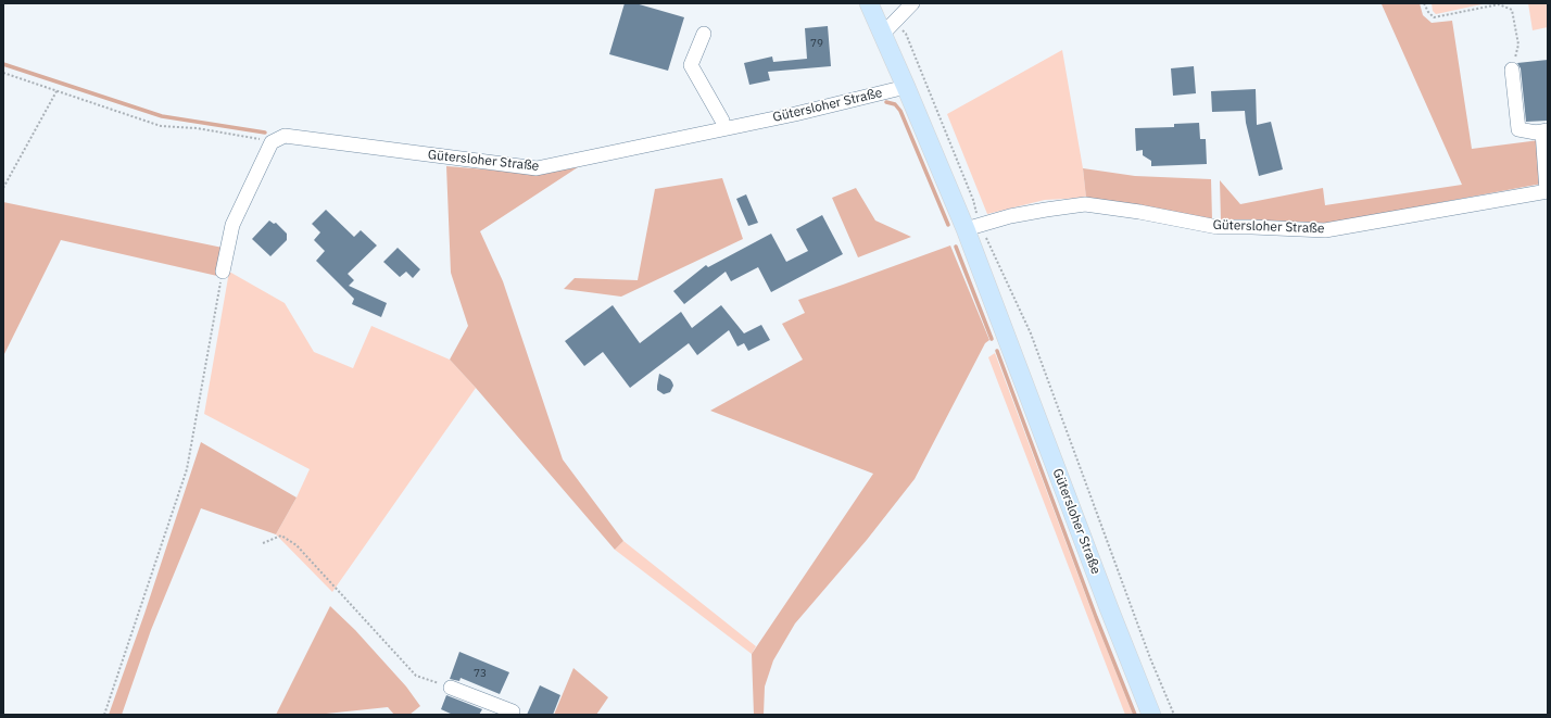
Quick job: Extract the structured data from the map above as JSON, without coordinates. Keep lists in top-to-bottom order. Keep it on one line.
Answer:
{"streets":{"main road":["Gütersloher Straße"]},"house_numbers":["79","73"]}
